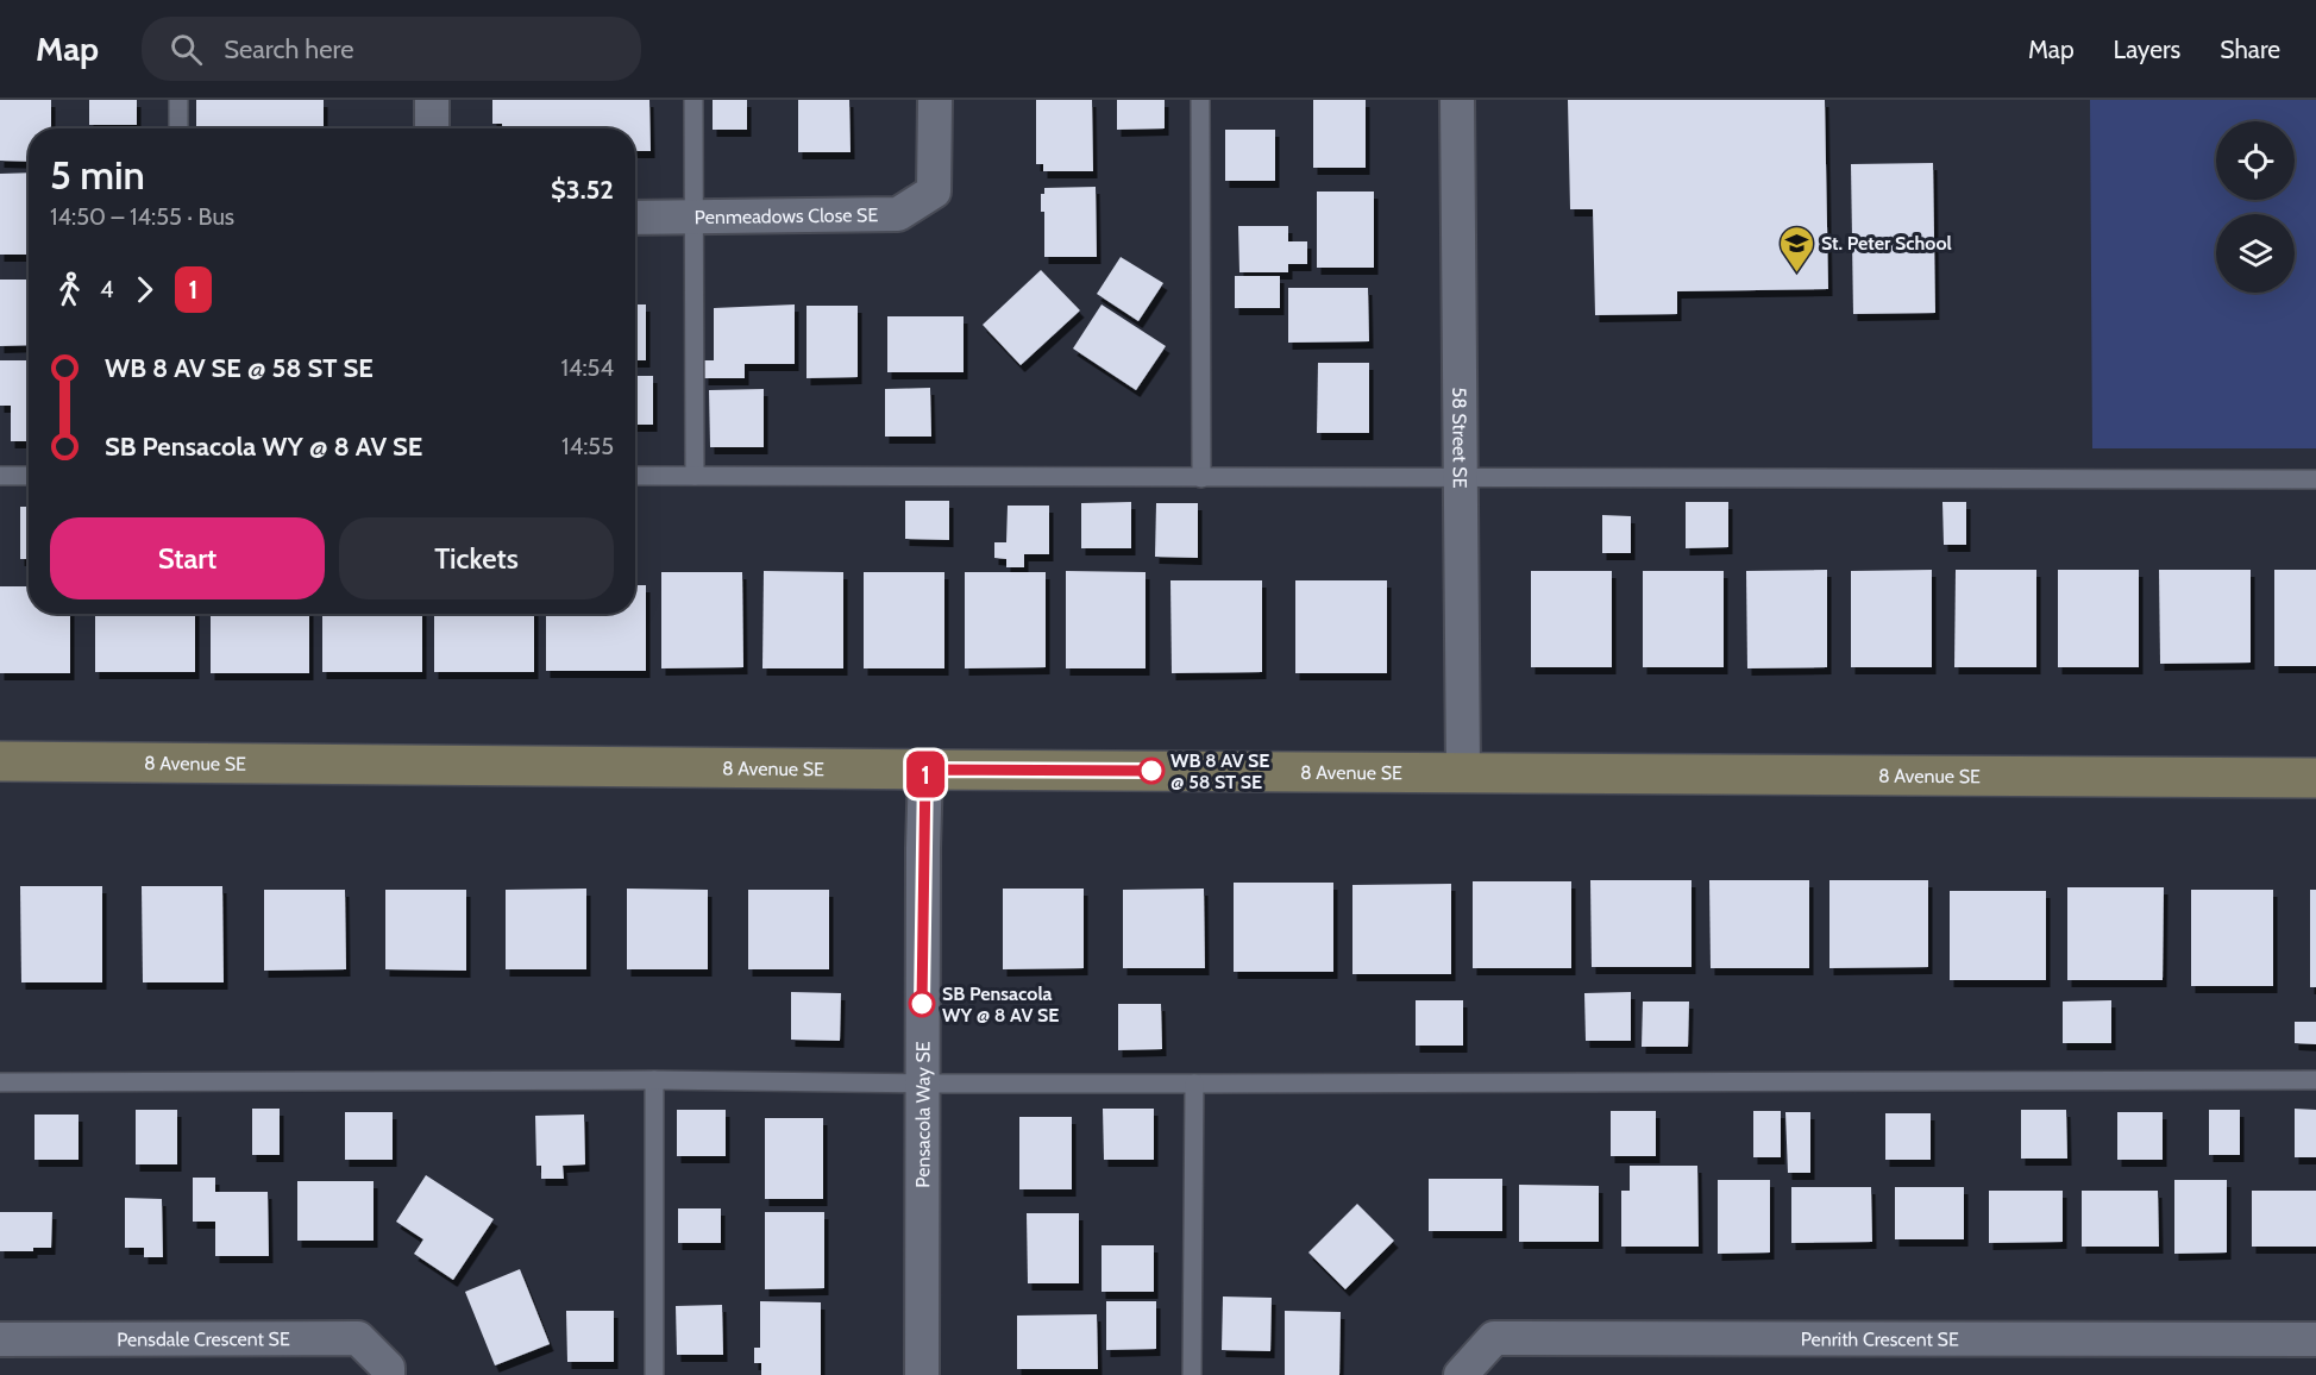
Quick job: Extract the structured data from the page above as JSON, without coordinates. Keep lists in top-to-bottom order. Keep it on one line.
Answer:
{"streets":{"street":["Penmeadows Close SE","58 Street SE","8 Avenue SE","Pensacola Way SE","Penrith Crescent SE","Pensdale Crescent SE"]},"crossings":[["58 Street SE","8 Avenue SE"],["8 Avenue SE","Pensacola Way SE"]],"places":{"school or university":["St. Peter School"],"other":["WB 8 AV SE @ 58 ST SE","SB Pensacola WY @ 8 AV SE"]},"lines":["bus line 1"],"page":{"header":"Map","search":"Search here","nav":["Map","Layers","Share"],"on_map":"1","heading":["5 min","14:50 – 14:55 · Bus","$3.52"],"legs":["4","1"],"list":[{"name":"WB 8 AV SE @ 58 ST SE","value":"14:54"},{"name":"SB Pensacola WY @ 8 AV SE","value":"14:55"}],"buttons":["Start","Tickets"]}}
